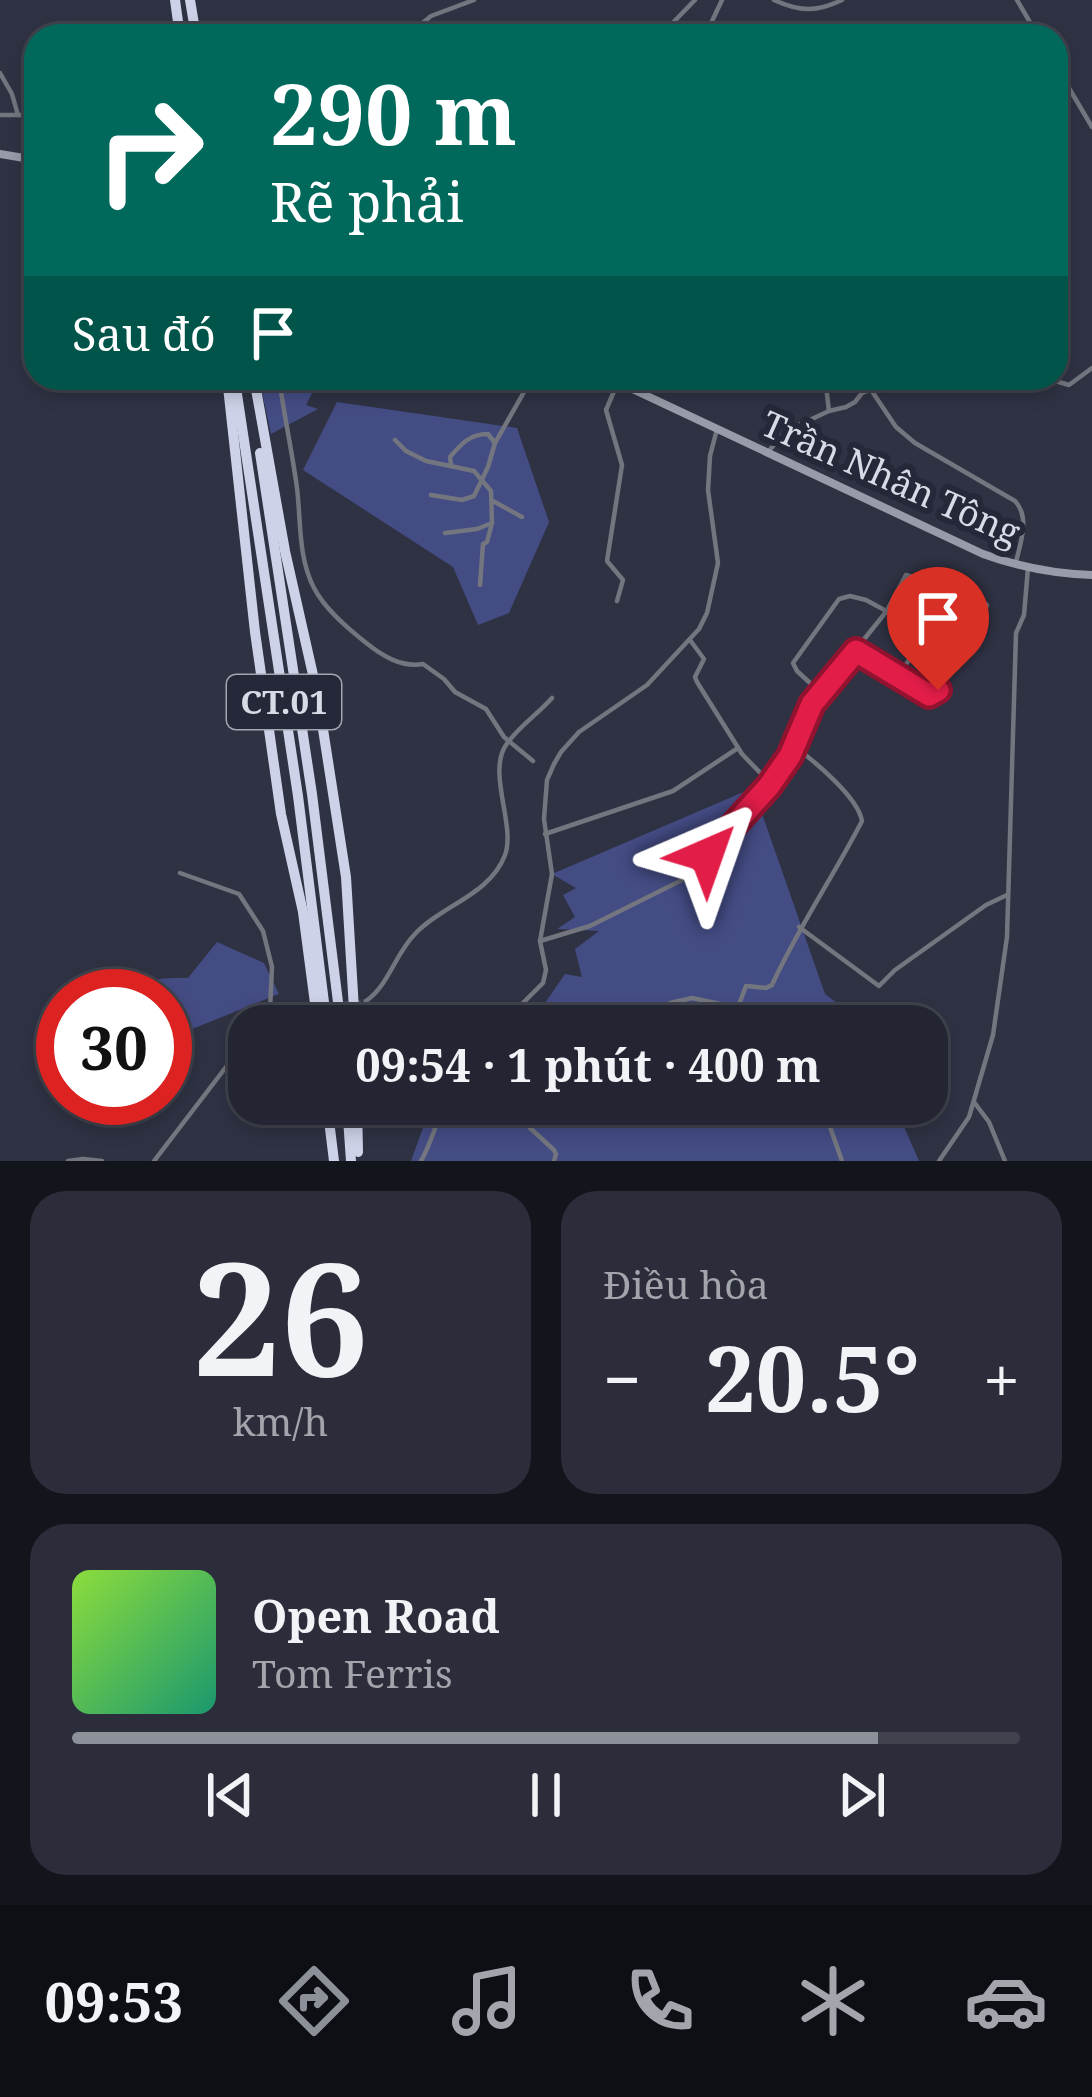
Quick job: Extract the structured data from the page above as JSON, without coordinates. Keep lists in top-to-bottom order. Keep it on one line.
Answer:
{"streets":{"highway":["CT.01"],"street":["Trần Nhân Tông"]},"page":{"turn":["290 m","Rẽ phải"],"then":"Sau đó","limit":"30","trip":"09:54 · 1 phút · 400 m","tile":[["26","km/h"],"Điều hòa"],"heat":["−","20.5°","+"],"song":["Open Road","Tom Ferris"],"tabs":"09:53"}}
